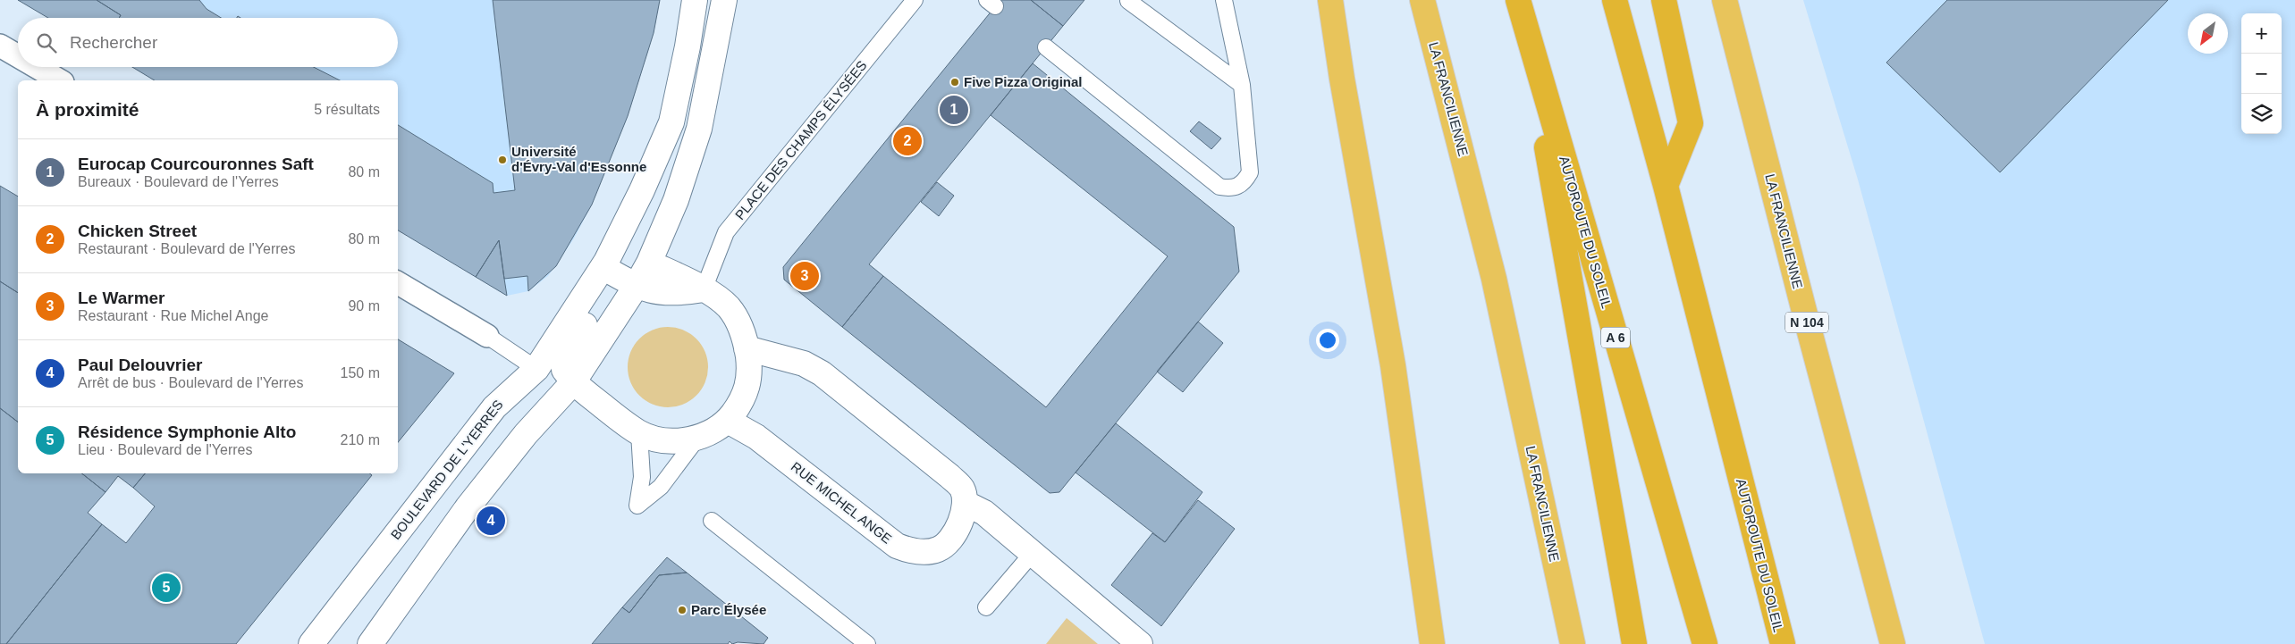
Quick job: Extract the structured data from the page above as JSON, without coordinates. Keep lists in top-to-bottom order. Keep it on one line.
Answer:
{"streets":{"highway":["LA FRANCILIENNE","AUTOROUTE DU SOLEIL","N 104","A 6"],"street":["BOULEVARD DE L'YERRES","RUE MICHEL ANGE"],"lane":["PLACE DES CHAMPS ÉLYSÉES"]},"places":["Five Pizza Original","Université d'Évry-Val d'Essonne","Parc Élysée"],"north":"bottom left","page":{"map_buttons":["+","−"],"search":"Rechercher","heading":["À proximité","5 résultats"],"pins":["1","2","3","4","5"],"list":[{"mark":"1","name":"Eurocap Courcouronnes Saft","note":"Bureaux · Boulevard de l'Yerres","value":"80 m"},{"mark":"2","name":"Chicken Street","note":"Restaurant · Boulevard de l'Yerres","value":"80 m"},{"mark":"3","name":"Le Warmer","note":"Restaurant · Rue Michel Ange","value":"90 m"},{"mark":"4","name":"Paul Delouvrier","note":"Arrêt de bus · Boulevard de l'Yerres","value":"150 m"},{"mark":"5","name":"Résidence Symphonie Alto","note":"Lieu · Boulevard de l'Yerres","value":"210 m"}]}}
